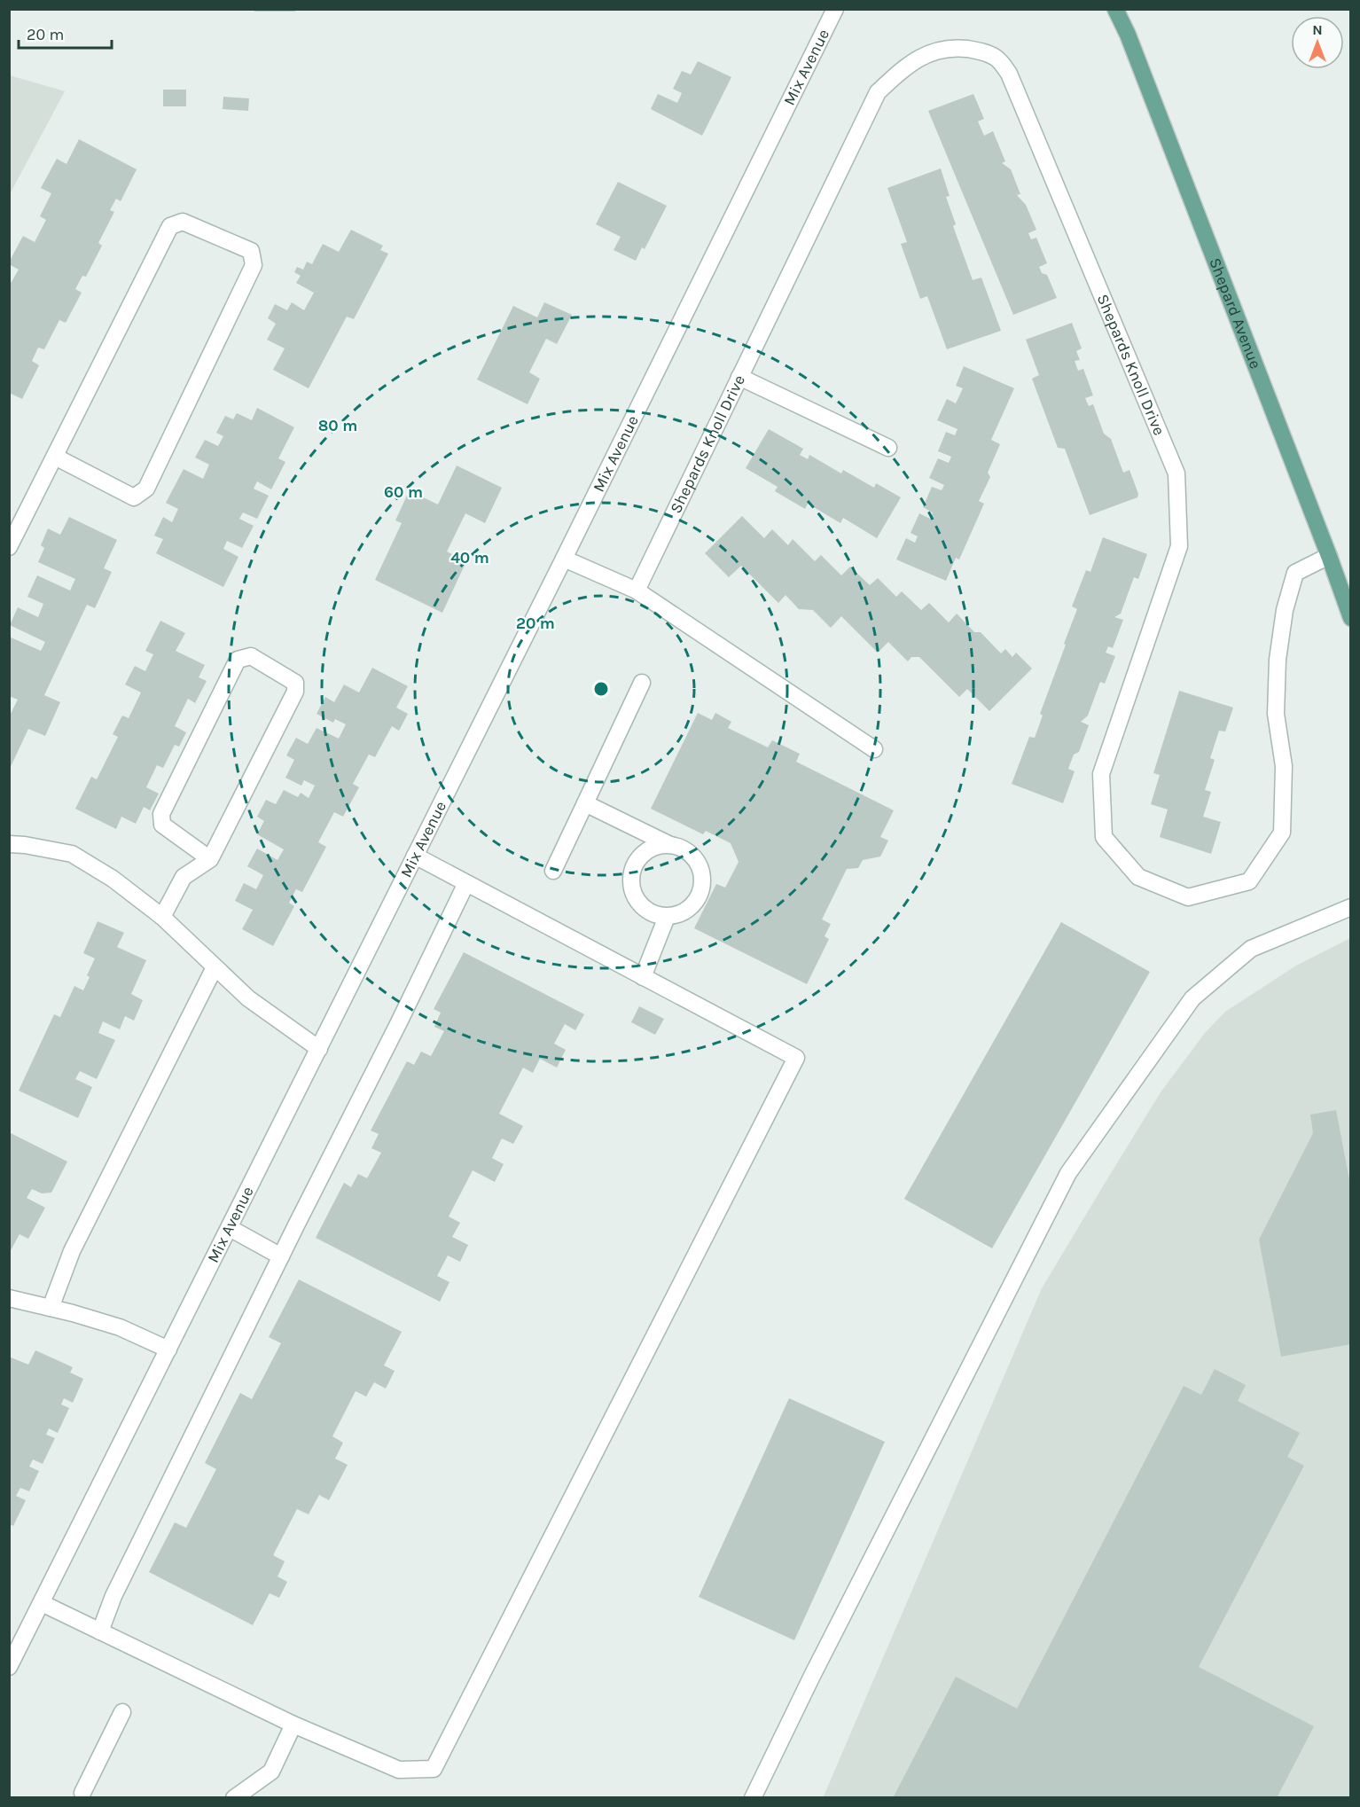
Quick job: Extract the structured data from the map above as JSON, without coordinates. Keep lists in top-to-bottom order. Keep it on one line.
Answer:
{"streets":{"main road":["Shepard Avenue"],"street":["Mix Avenue","Shepards Knoll Drive"]},"crossings":[["Shepard Avenue","Shepards Knoll Drive"]],"scale_bar":"20 m","north":"top","rings":["80 m","60 m","40 m","20 m"]}
